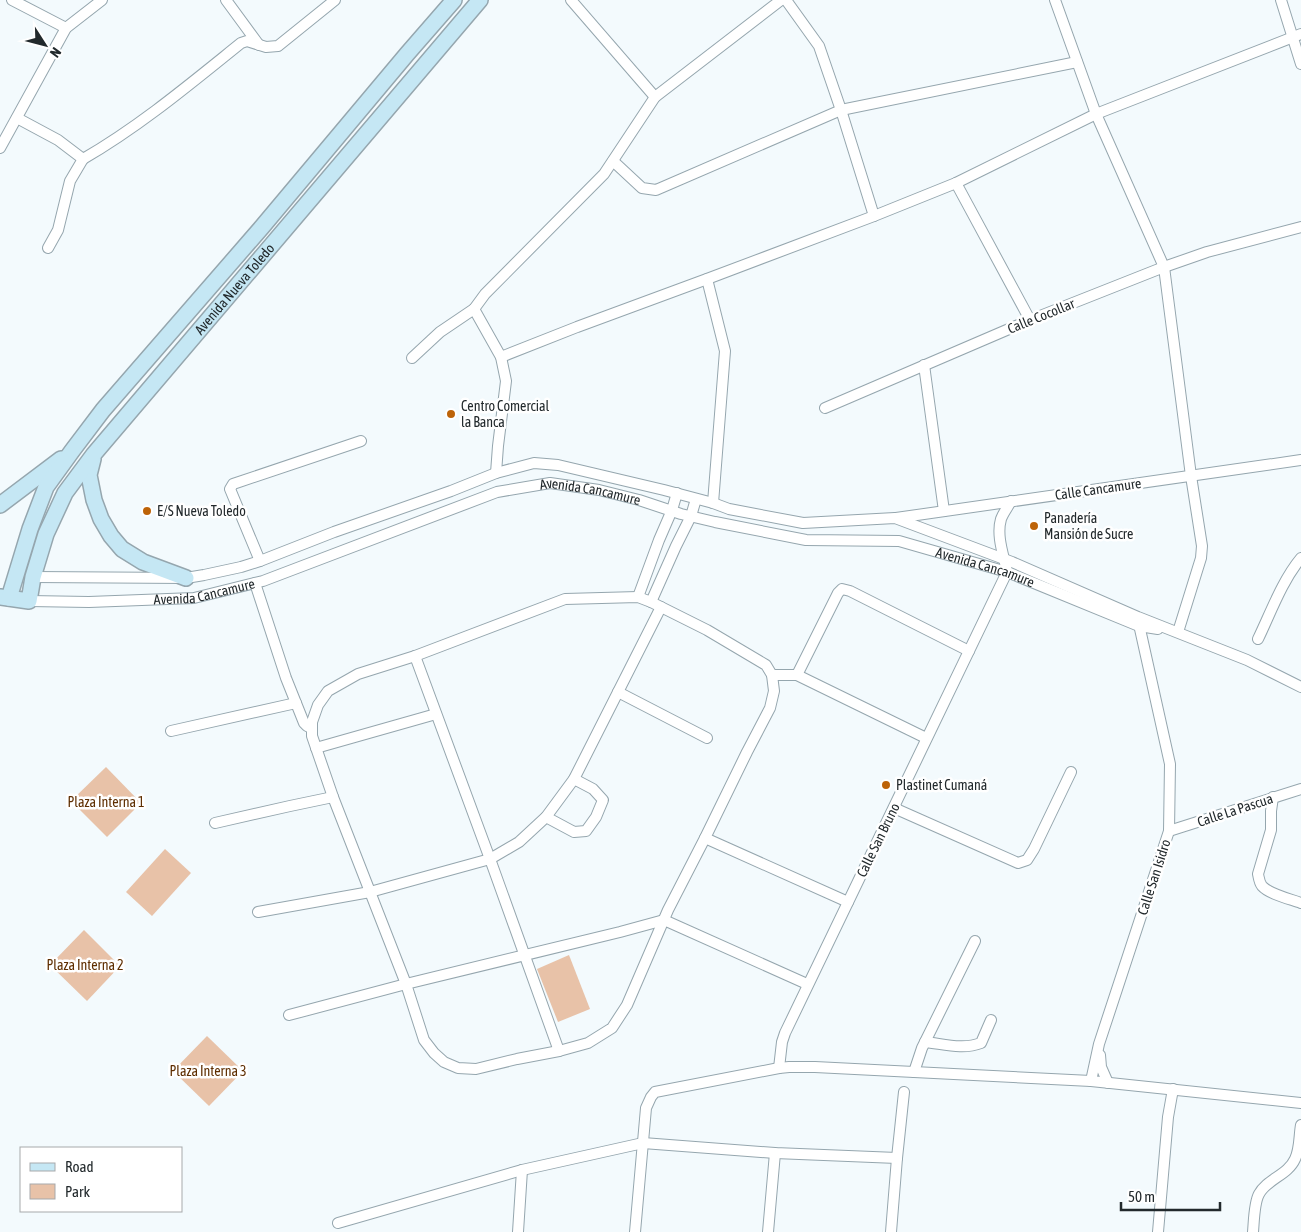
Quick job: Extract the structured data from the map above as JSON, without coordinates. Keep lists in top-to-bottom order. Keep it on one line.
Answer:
{"streets":{"main road":["Avenida Nueva Toledo","Avenida Cancamure"],"street":["Calle Cocollar","Calle Cancamure","Calle La Pascua","Calle San Bruno","Calle San Isidro"]},"crossings":[["Avenida Nueva Toledo","Avenida Cancamure"],["Calle Cancamure","Avenida Cancamure"],["Avenida Cancamure","Calle San Bruno"],["Avenida Cancamure","Calle San Isidro"],["Calle La Pascua","Calle San Isidro"]],"parks":["Plaza Interna 1","Plaza Interna 2","Plaza Interna 3"],"places":["Centro Comercial la Banca","E/S Nueva Toledo","Panadería Mansión de Sucre","Plastinet Cumaná"],"legend":["Road","Park"],"scale_bar":"50 m","north":"bottom right"}
